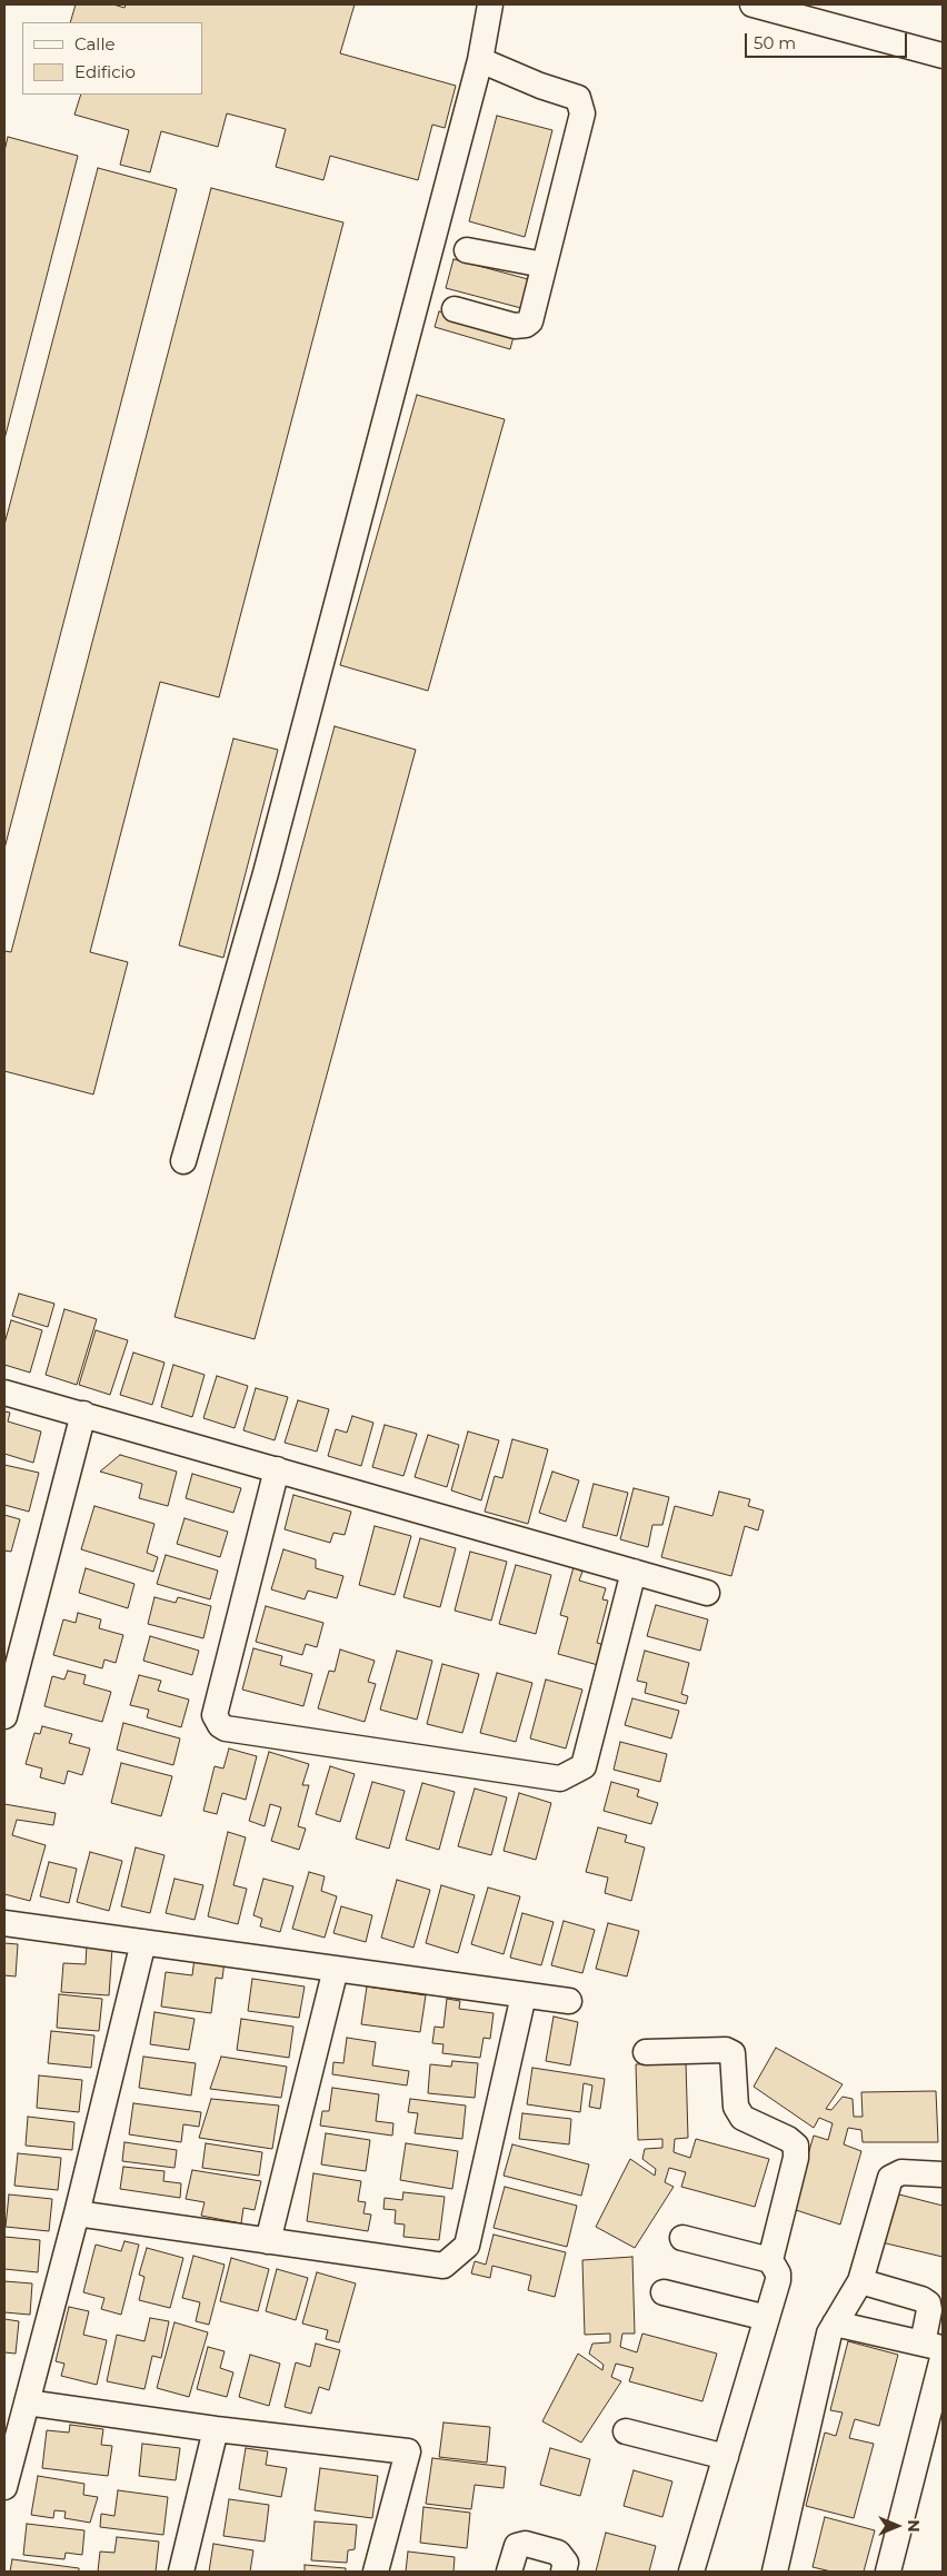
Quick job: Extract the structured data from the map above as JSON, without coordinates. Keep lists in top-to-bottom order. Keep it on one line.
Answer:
{"legend":["Calle","Edificio"],"scale_bar":"50 m","north":"right"}
